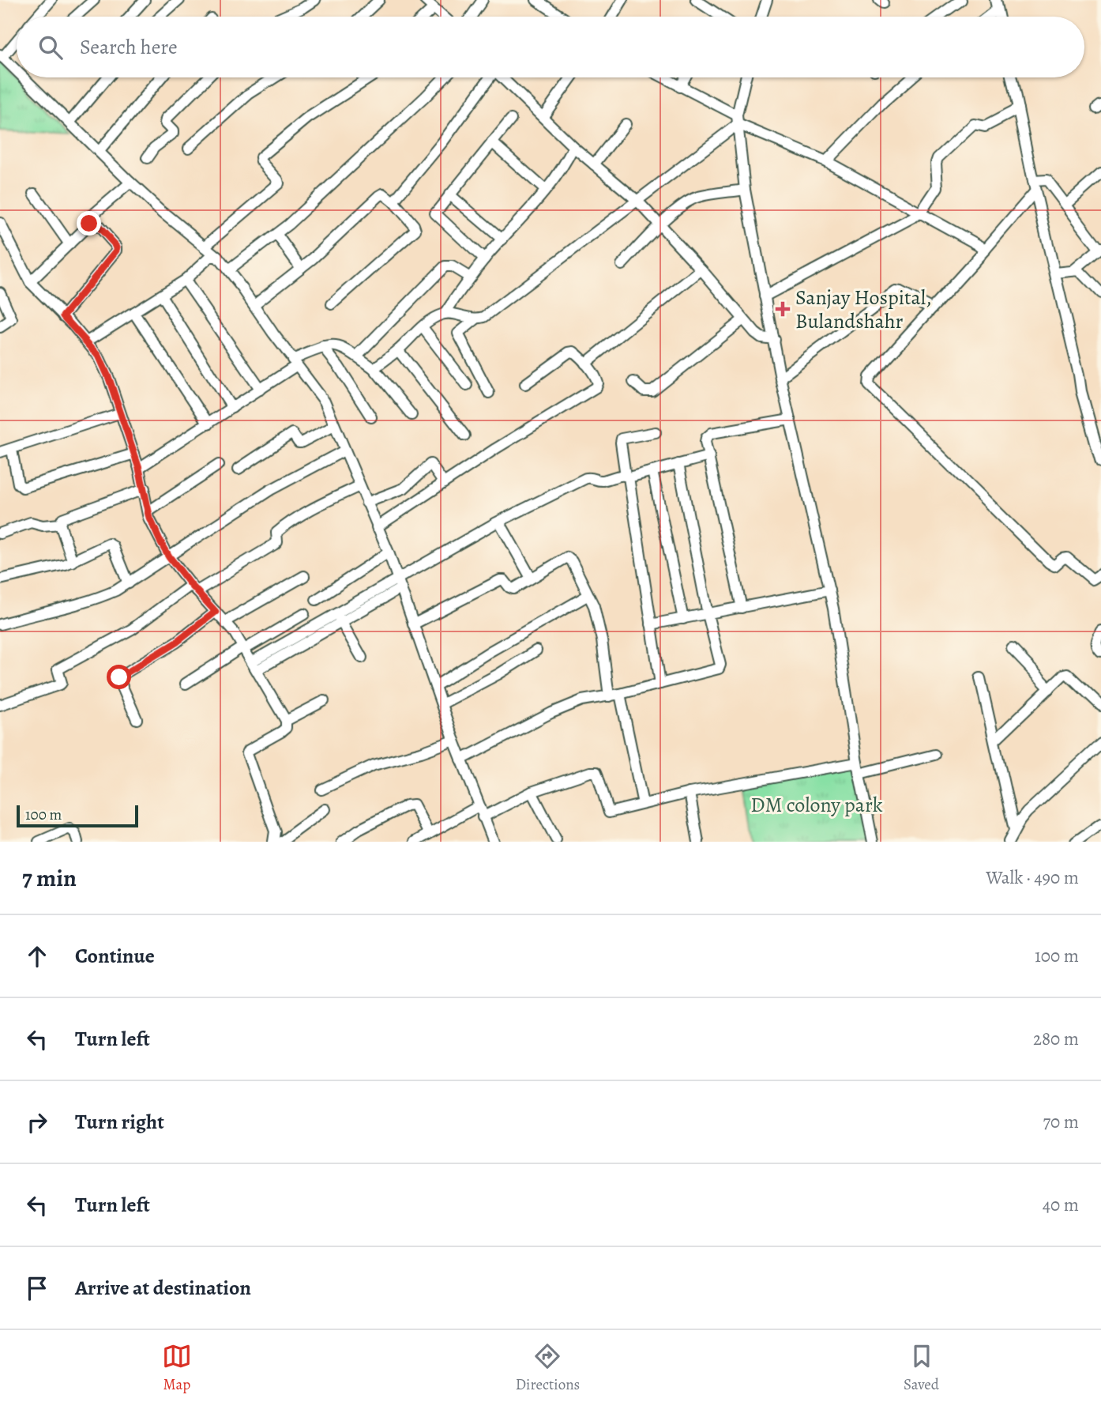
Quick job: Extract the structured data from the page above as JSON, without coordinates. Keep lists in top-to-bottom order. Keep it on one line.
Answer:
{"parks":["DM colony park"],"places":{"health":["Sanjay Hospital, Bulandshahr"]},"scale_bar":"100 m","page":{"search":"Search here","scale":"100 m","heading":["7 min","Walk · 490 m"],"list":[["Continue","100 m"],["Turn left","280 m"],["Turn right","70 m"],["Turn left","40 m"],"Arrive at destination"],"nav":["Map","Directions","Saved"]}}
